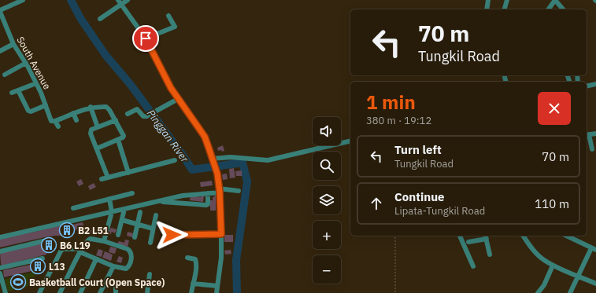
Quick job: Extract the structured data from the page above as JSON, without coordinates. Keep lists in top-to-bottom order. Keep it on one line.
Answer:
{"streets":{"street":["South Avenue"]},"water":["Pinggan River"],"places":{"building":["B2 L51","B6 L19","L13"],"sports":["Basketball Court (Open Space)"]},"page":{"turn":["70 m","Tungkil Road"],"heading":["1 min","380 m · 19:12"],"map_buttons":["+","−"],"list":[{"name":"Turn left","note":"Tungkil Road","value":"70 m"},{"name":"Continue","note":"Lipata-Tungkil Road","value":"110 m"}]}}
